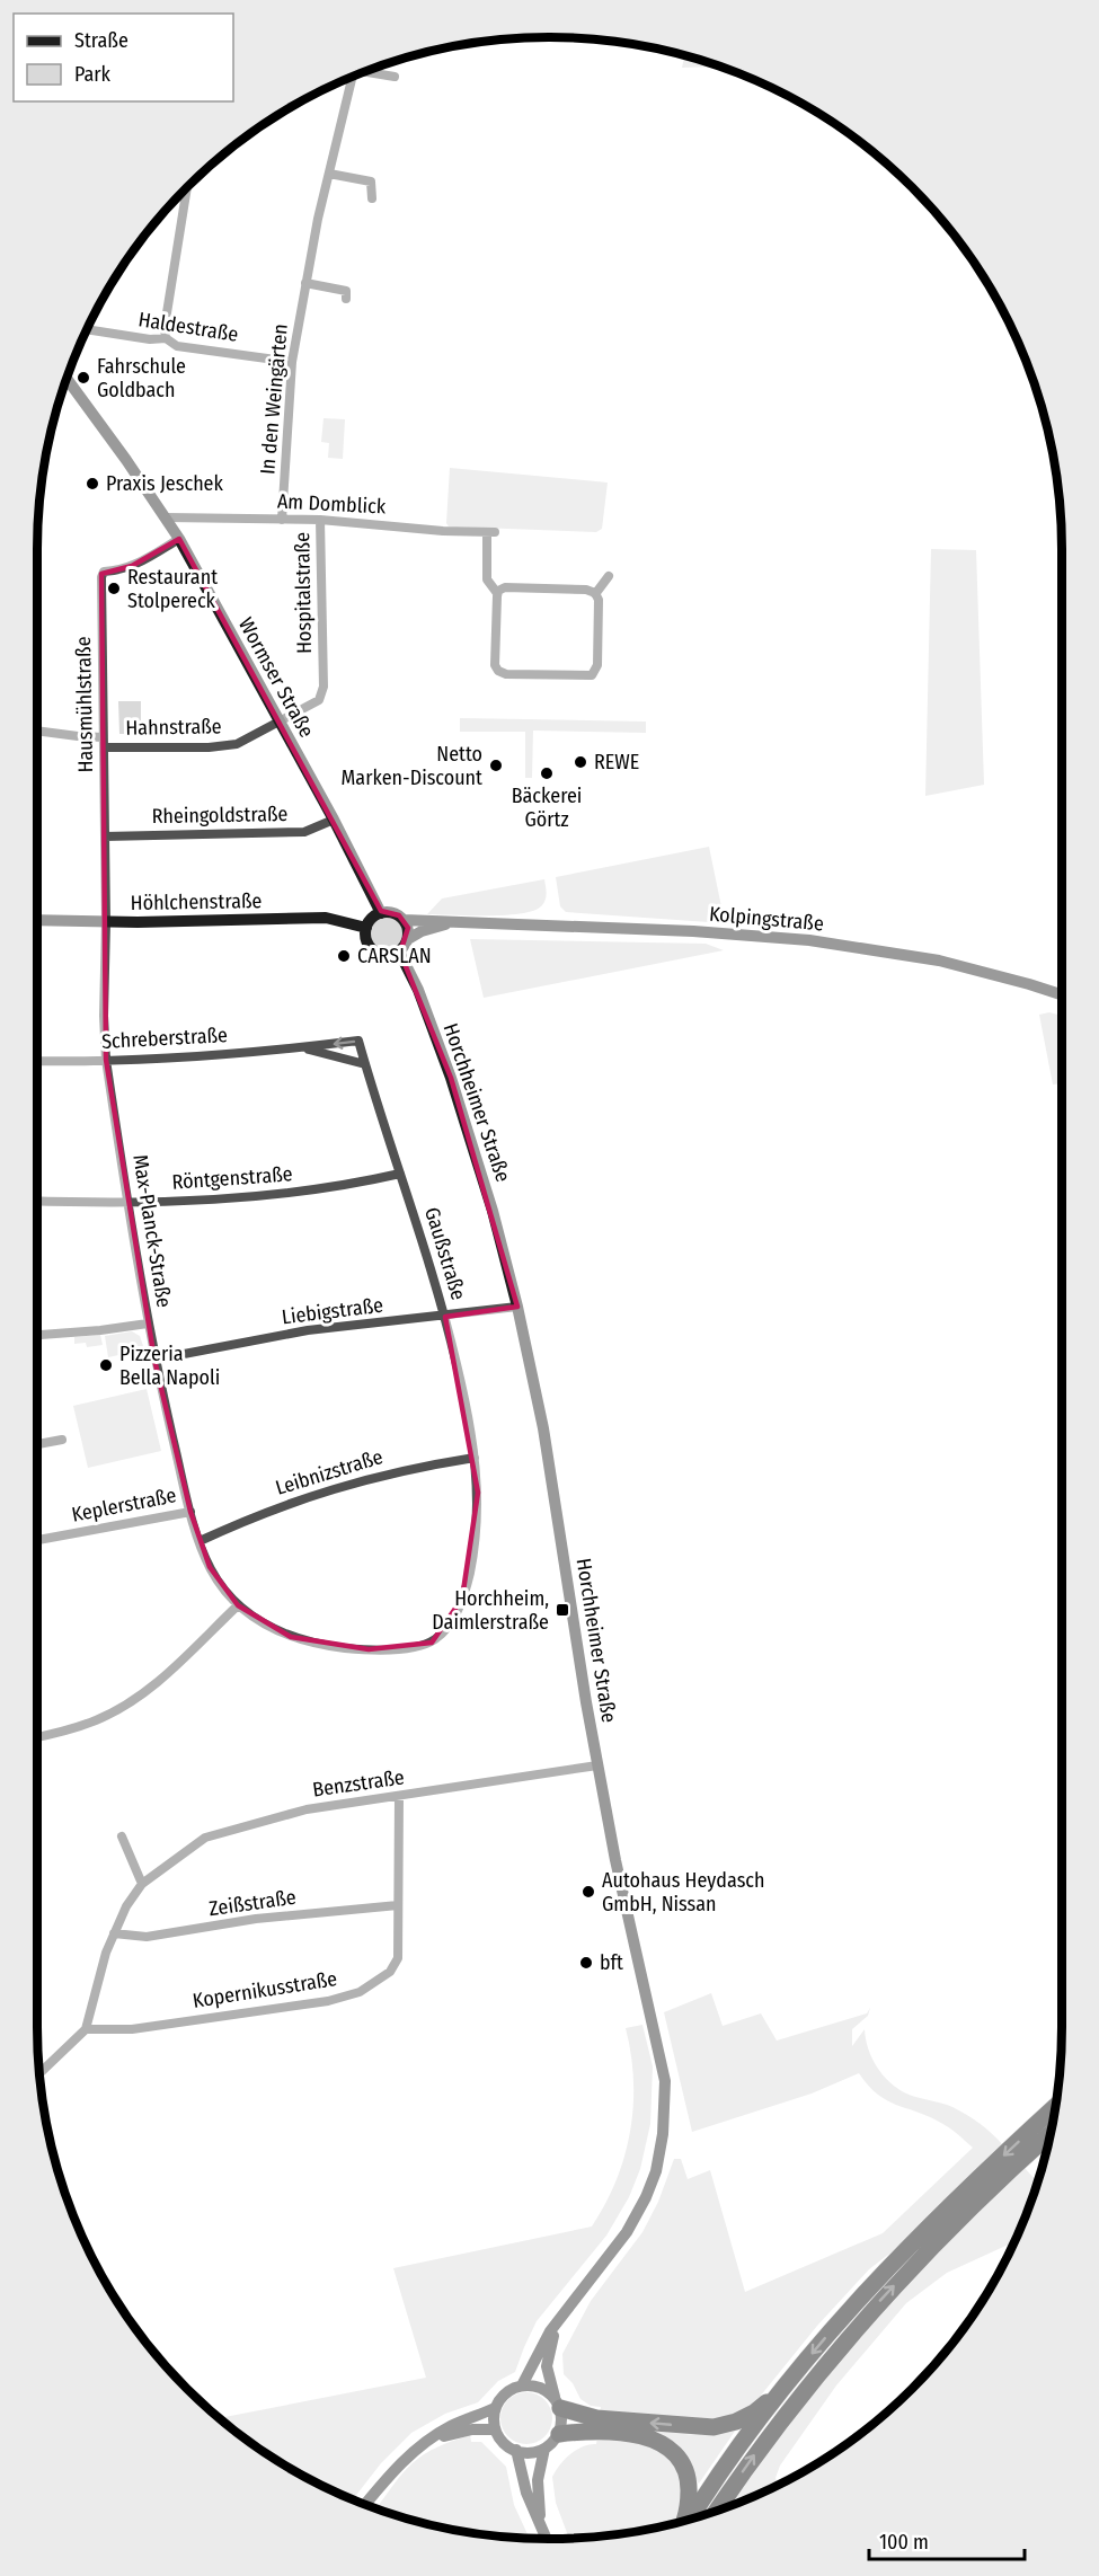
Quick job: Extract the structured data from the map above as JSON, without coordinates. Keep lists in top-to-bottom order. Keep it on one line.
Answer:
{"streets":{"main road":["Wormser Straße","Höhlchenstraße","Kolpingstraße","Horchheimer Straße"],"street":["Haldestraße","In den Weingärten","Am Domblick","Hospitalstraße","Hausmühlstraße","Hahnstraße","Rheingoldstraße","Schreberstraße","Röntgenstraße","Max-Planck-Straße","Gaußstraße","Liebigstraße","Leibnizstraße","Keplerstraße","Benzstraße","Zeißstraße","Kopernikusstraße"]},"crossings":[["Haldestraße","In den Weingärten"],["In den Weingärten","Am Domblick"],["Am Domblick","Hospitalstraße"],["Am Domblick","Wormser Straße"],["Hospitalstraße","Wormser Straße"],["Hospitalstraße","Hahnstraße"],["Wormser Straße","Hausmühlstraße"],["Wormser Straße","Hahnstraße"],["Wormser Straße","Rheingoldstraße"],["Wormser Straße","Höhlchenstraße"],["Wormser Straße","Kolpingstraße"],["Wormser Straße","Horchheimer Straße"],["Hausmühlstraße","Hahnstraße"],["Hausmühlstraße","Rheingoldstraße"],["Hausmühlstraße","Höhlchenstraße"],["Hausmühlstraße","Max-Planck-Straße"],["Höhlchenstraße","Kolpingstraße"],["Höhlchenstraße","Horchheimer Straße"],["Höhlchenstraße","Max-Planck-Straße"],["Kolpingstraße","Horchheimer Straße"],["Schreberstraße","Max-Planck-Straße"],["Schreberstraße","Gaußstraße"],["Horchheimer Straße","Liebigstraße"],["Horchheimer Straße","Benzstraße"],["Röntgenstraße","Max-Planck-Straße"],["Röntgenstraße","Gaußstraße"],["Max-Planck-Straße","Gaußstraße"],["Max-Planck-Straße","Liebigstraße"],["Max-Planck-Straße","Leibnizstraße"],["Max-Planck-Straße","Keplerstraße"],["Gaußstraße","Liebigstraße"],["Gaußstraße","Leibnizstraße"],["Benzstraße","Zeißstraße"],["Benzstraße","Kopernikusstraße"],["Zeißstraße","Kopernikusstraße"]],"places":{"other":["Fahrschule Goldbach","Praxis Jeschek","Restaurant Stolpereck","REWE","Netto Marken-Discount","Bäckerei Görtz","CARSLAN","Pizzeria Bella Napoli","Autohaus Heydasch GmbH, Nissan","bft"],"transit":["Horchheim, Daimlerstraße"]},"legend":["Straße","Park"],"scale_bar":"100 m"}
